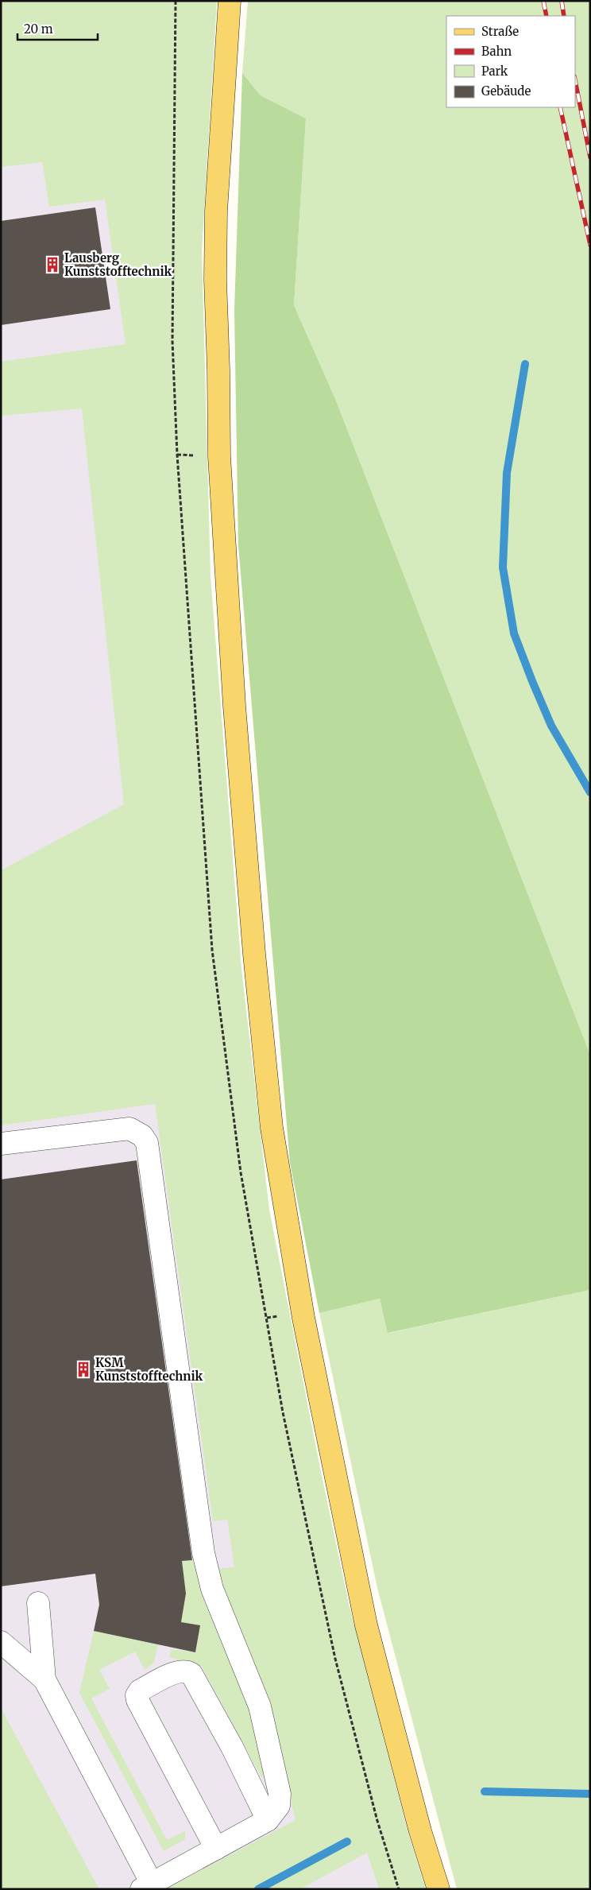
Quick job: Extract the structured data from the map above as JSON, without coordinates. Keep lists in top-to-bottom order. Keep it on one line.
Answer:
{"places":{"building":["Lausberg Kunststofftechnik","KSM Kunststofftechnik"]},"legend":["Straße","Bahn","Park","Gebäude"],"scale_bar":"20 m"}
